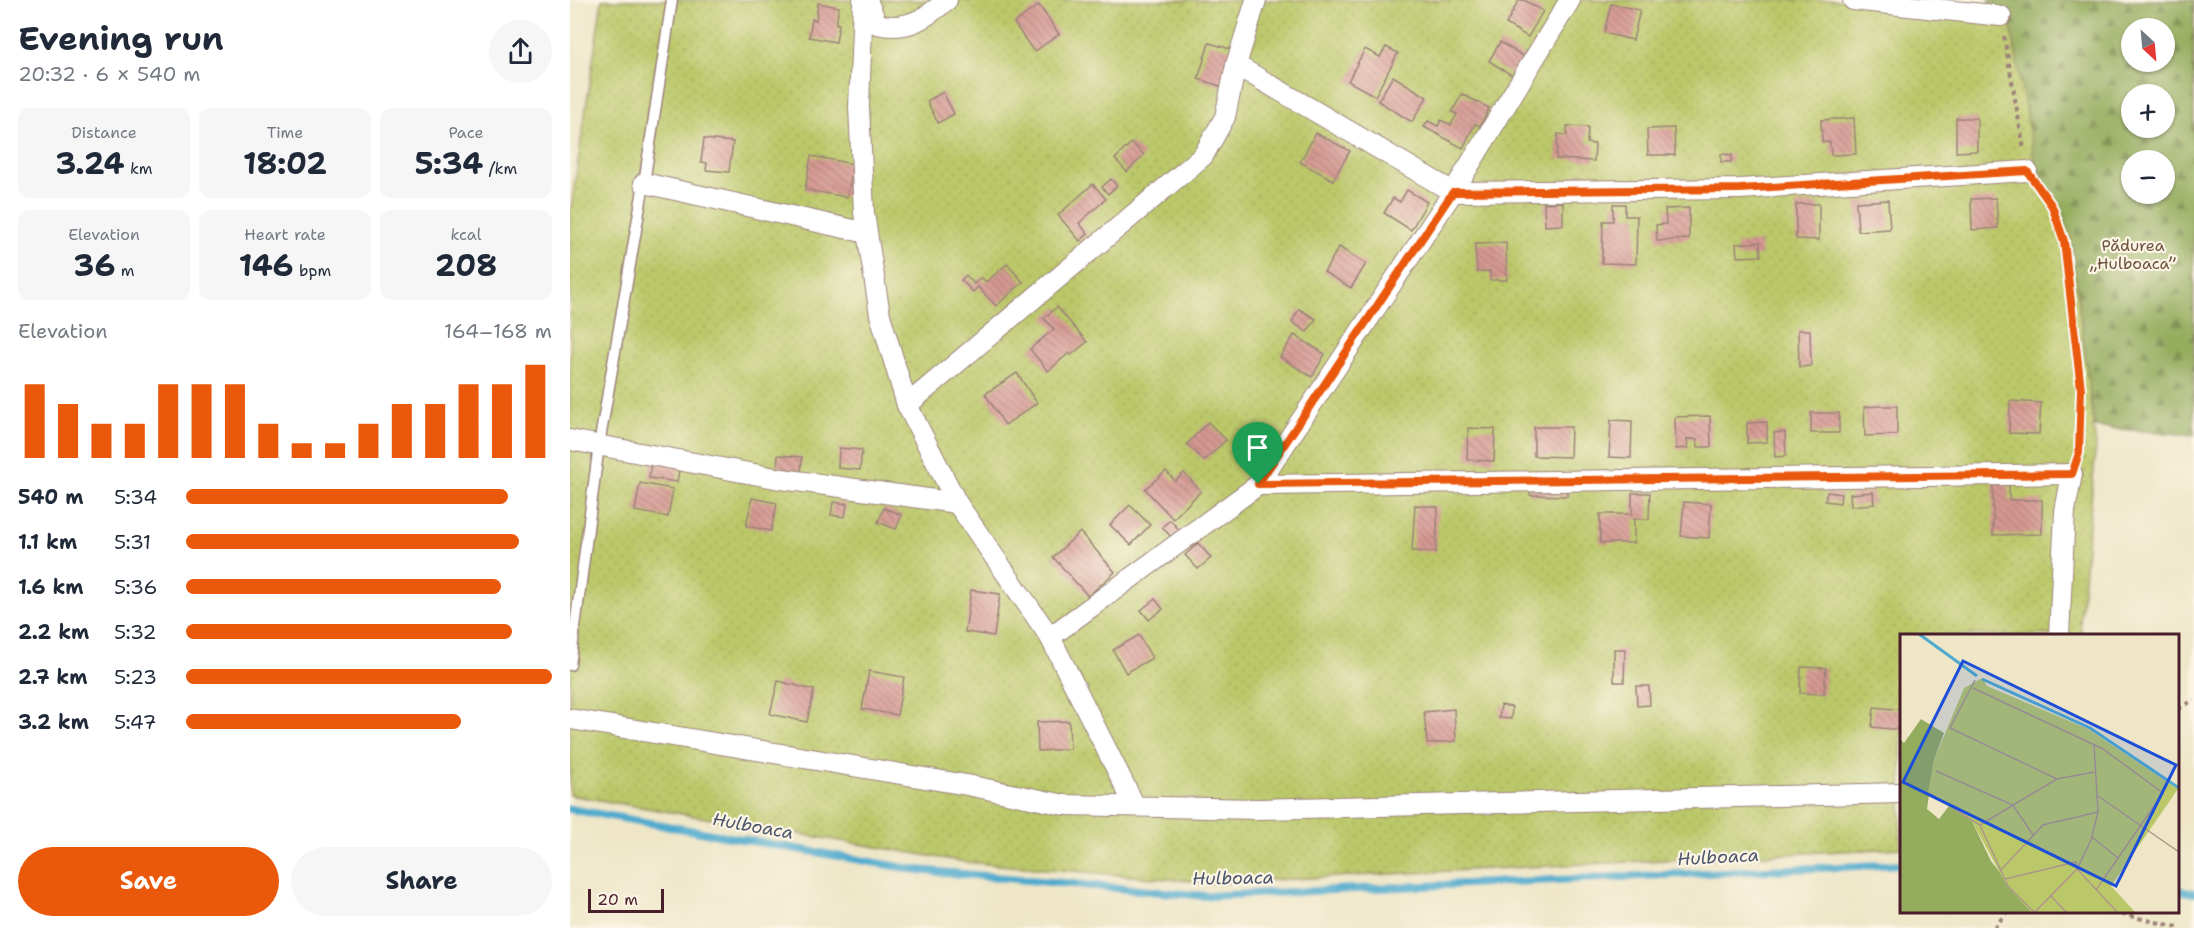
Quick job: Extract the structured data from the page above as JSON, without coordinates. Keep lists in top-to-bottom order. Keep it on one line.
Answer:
{"water":["Hulboaca"],"parks":["Pădurea „Hulboaca”"],"scale_bar":"20 m","north":"bottom right","page":{"heading":["Evening run","20:32 · 6 × 540 m"],"map_buttons":["+","−"],"stats":[["Distance","3.24 km"],["Time","18:02"],["Pace","5:34 /km"],["Elevation","36 m"],["Heart rate","146 bpm"],["kcal","208"]],"chart":["Elevation","164–168 m"],"list":[{"name":"540 m","note":"5:34"},{"name":"1.1 km","note":"5:31"},{"name":"1.6 km","note":"5:36"},{"name":"2.2 km","note":"5:32"},{"name":"2.7 km","note":"5:23"},{"name":"3.2 km","note":"5:47"}],"buttons":["Save","Share"],"scale":"20 m"}}
